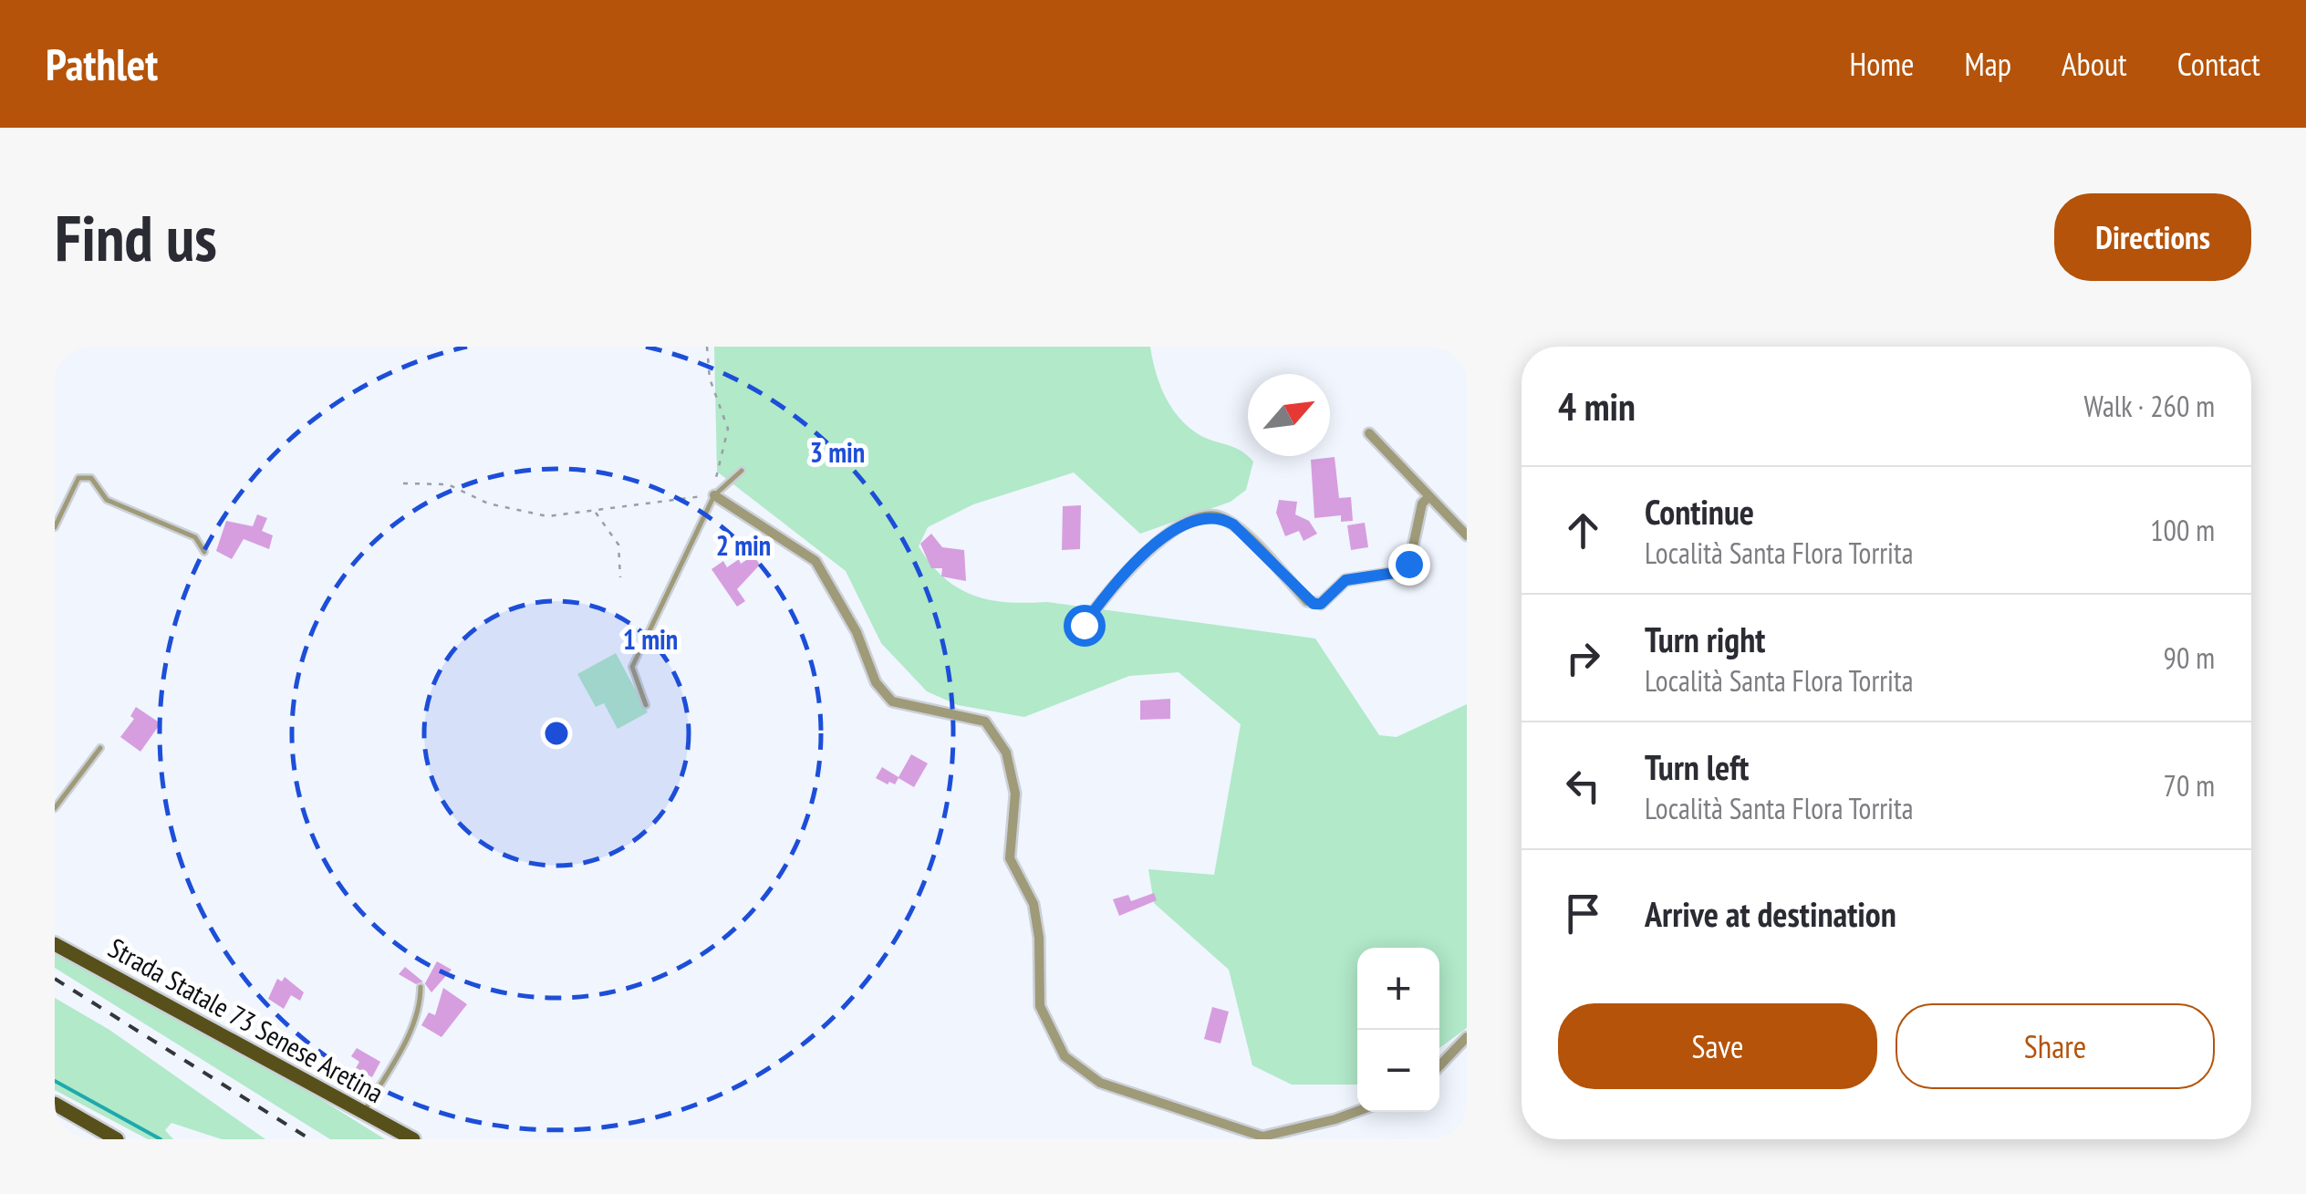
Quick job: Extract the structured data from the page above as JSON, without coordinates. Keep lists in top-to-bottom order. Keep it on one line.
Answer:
{"streets":{"main road":["Strada Statale 73 Senese Aretina"]},"north":"top right","page":{"header":"Pathlet","nav":["Home","Map","About","Contact"],"buttons":["Directions",["Save","Share"]],"title":"Find us","heading":["4 min","Walk · 260 m"],"list":[["Continue","Località Santa Flora Torrita","100 m"],["Turn right","Località Santa Flora Torrita","90 m"],["Turn left","Località Santa Flora Torrita","70 m"],"Arrive at destination"],"map_buttons":["+","−"]},"rings":["3 min","2 min","1 min"]}
